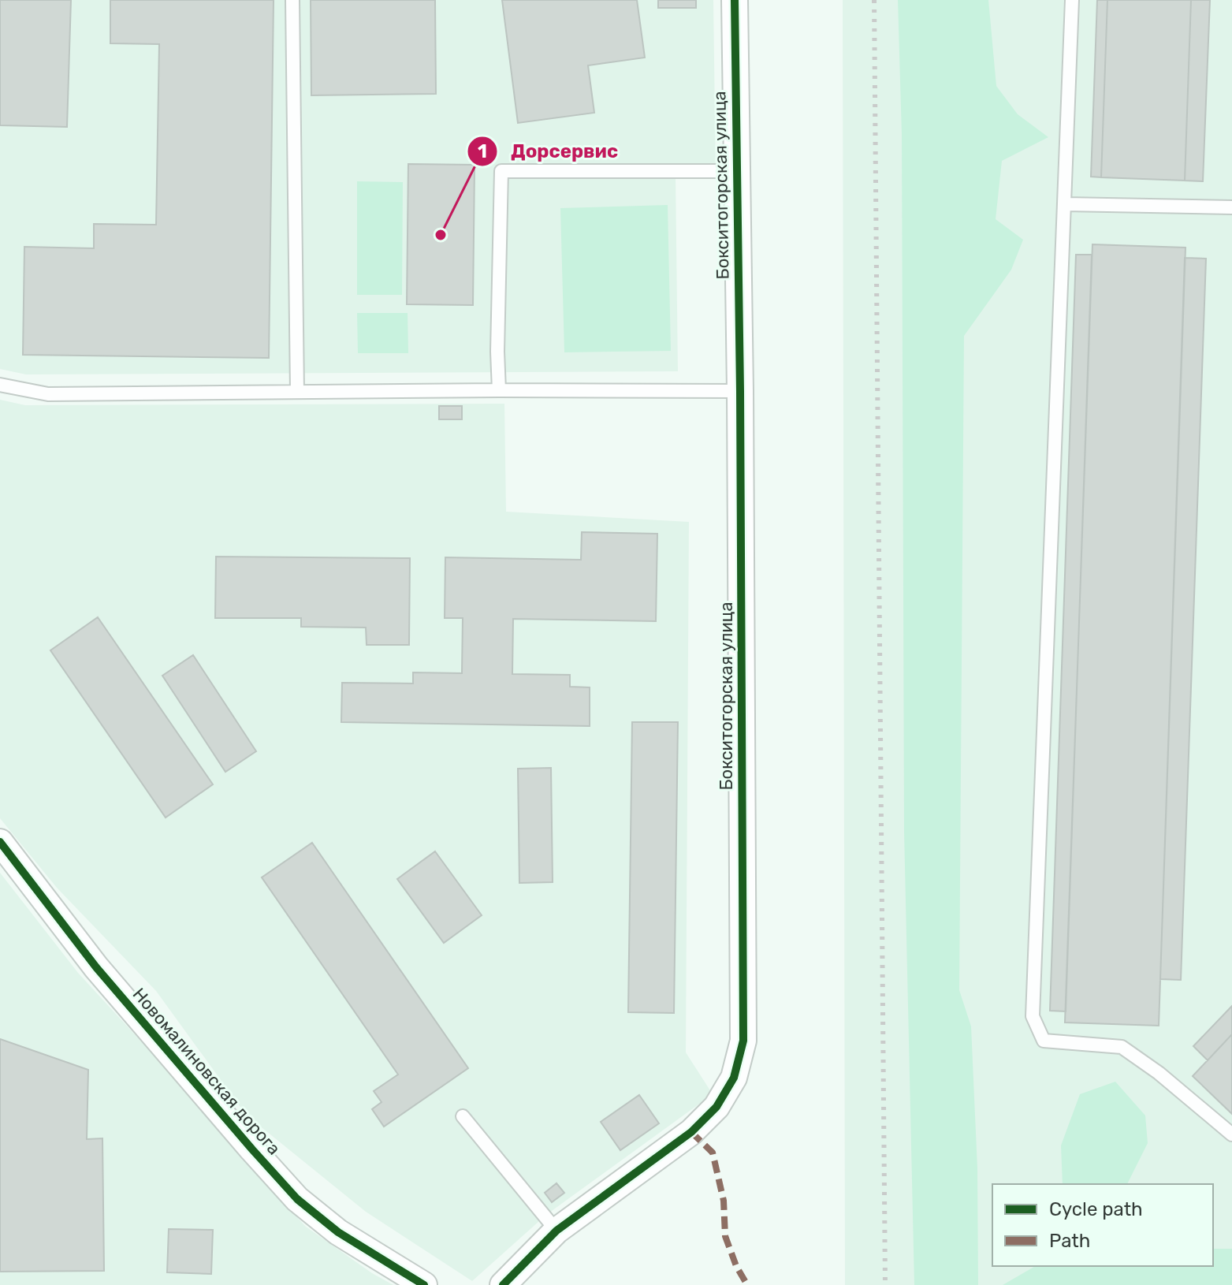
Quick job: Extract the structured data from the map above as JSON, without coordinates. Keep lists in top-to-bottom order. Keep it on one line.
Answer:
{"streets":{"street":["Бокситогорская улица","Новомалиновская дорога"]},"places":["Дорсервис"],"legend":["Cycle path","Path"]}
